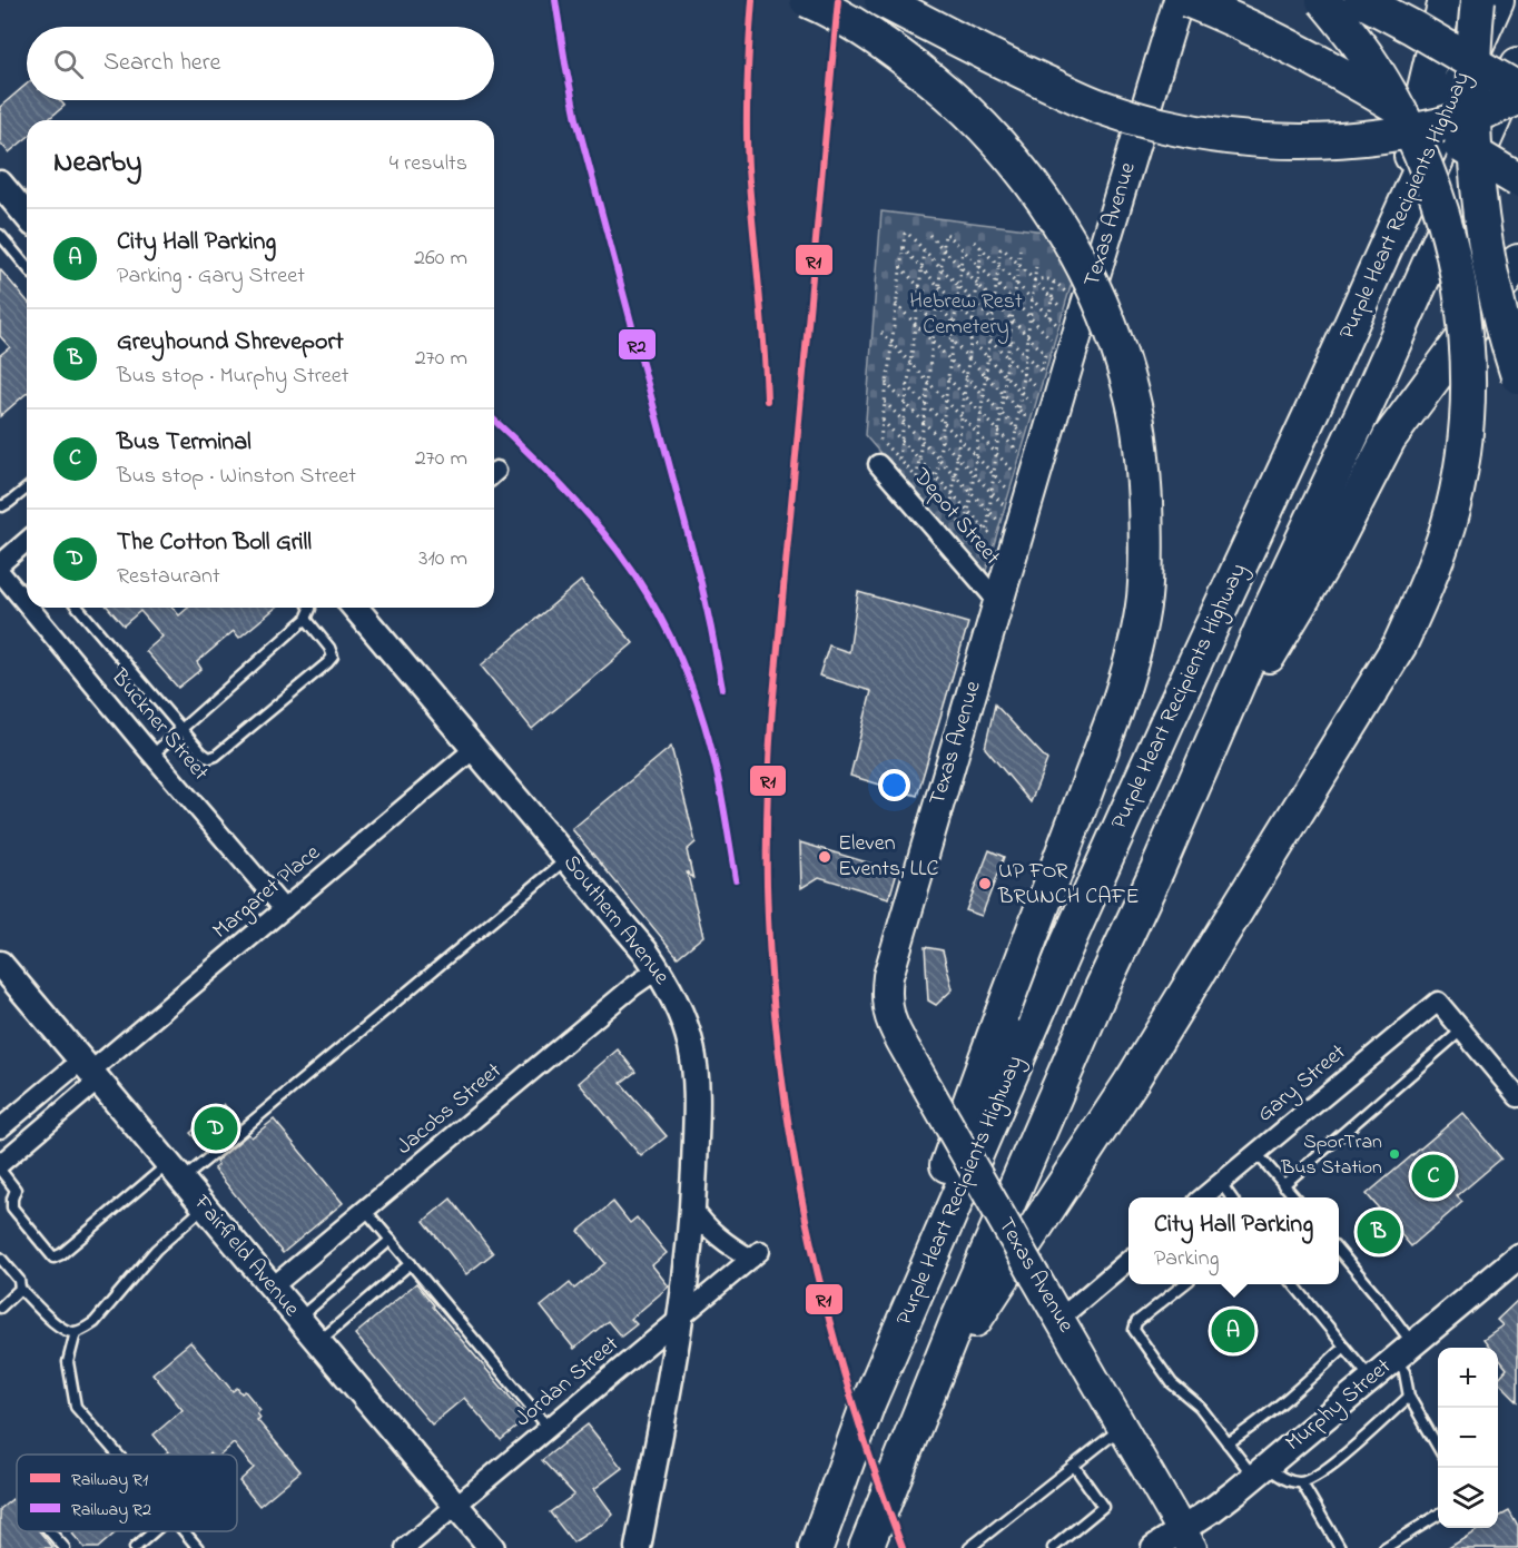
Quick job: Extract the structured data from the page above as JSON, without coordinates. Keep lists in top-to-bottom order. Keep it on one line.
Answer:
{"streets":{"highway":["Purple Heart Recipients Highway"],"main road":["Texas Avenue"],"street":["Depot Street","Buckner Street","Margaret Place","Southern Avenue","Gary Street","Jacobs Street","Fairfield Avenue","Jordan Street","Murphy Street"]},"crossings":[["Texas Avenue","Depot Street"],["Texas Avenue","Murphy Street"],["Buckner Street","Margaret Place"],["Margaret Place","Southern Avenue"],["Margaret Place","Fairfield Avenue"],["Southern Avenue","Jacobs Street"],["Southern Avenue","Jordan Street"],["Jacobs Street","Fairfield Avenue"],["Fairfield Avenue","Jordan Street"]],"parks":["Hebrew Rest Cemetery"],"places":["Eleven Events, LLC","UP FOR BRUNCH CAFE","SporTran Bus Station"],"lines":["rail line R1","rail line R2"],"legend":["Railway R1","Railway R2"],"page":{"search":"Search here","heading":["Nearby","4 results"],"list":[{"mark":"A","name":"City Hall Parking","note":"Parking · Gary Street","value":"260 m"},{"mark":"B","name":"Greyhound Shreveport","note":"Bus stop · Murphy Street","value":"270 m"},{"mark":"C","name":"Bus Terminal","note":"Bus stop · Winston Street","value":"270 m"},{"mark":"D","name":"The Cotton Boll Grill","note":"Restaurant","value":"310 m"}],"pins":["D","C","B","A"],"popup":["City Hall Parking","Parking"],"map_buttons":["+","−"]}}
